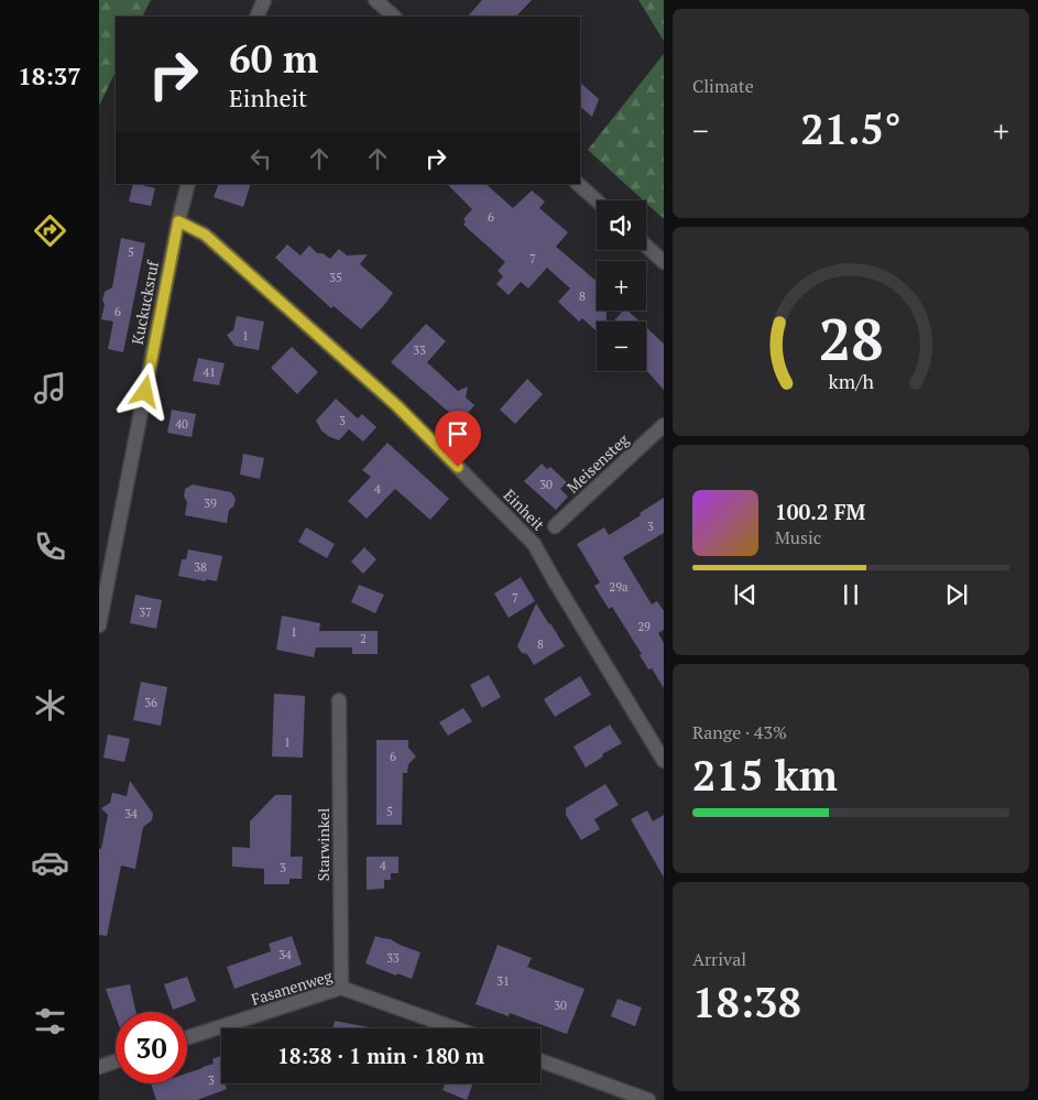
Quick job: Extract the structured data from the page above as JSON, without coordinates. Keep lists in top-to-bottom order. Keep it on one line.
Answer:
{"streets":{"street":["Kuckucksruf","Meisensteg","Einheit","Starwinkel","Fasanenweg"]},"crossings":[["Kuckucksruf","Einheit"],["Starwinkel","Fasanenweg"]],"house_numbers":["6","5","7","35","8","6","1","33","41","3","40","30","4","39","3","38","29a","7","37","29","1","2","8","36","1","6","5","34","4","3","34","33","31","30","3"],"page":{"tabs":"18:37","tile":["Climate",["Range · 43%","215 km"],["Arrival","18:38"]],"turn":["60 m","Einheit"],"heat":["−","21.5°","+"],"map_buttons":["+","−"],"song":["100.2 FM","Music"],"limit":"30","trip":"18:38 · 1 min · 180 m","gauge":["28","km/h"]}}
